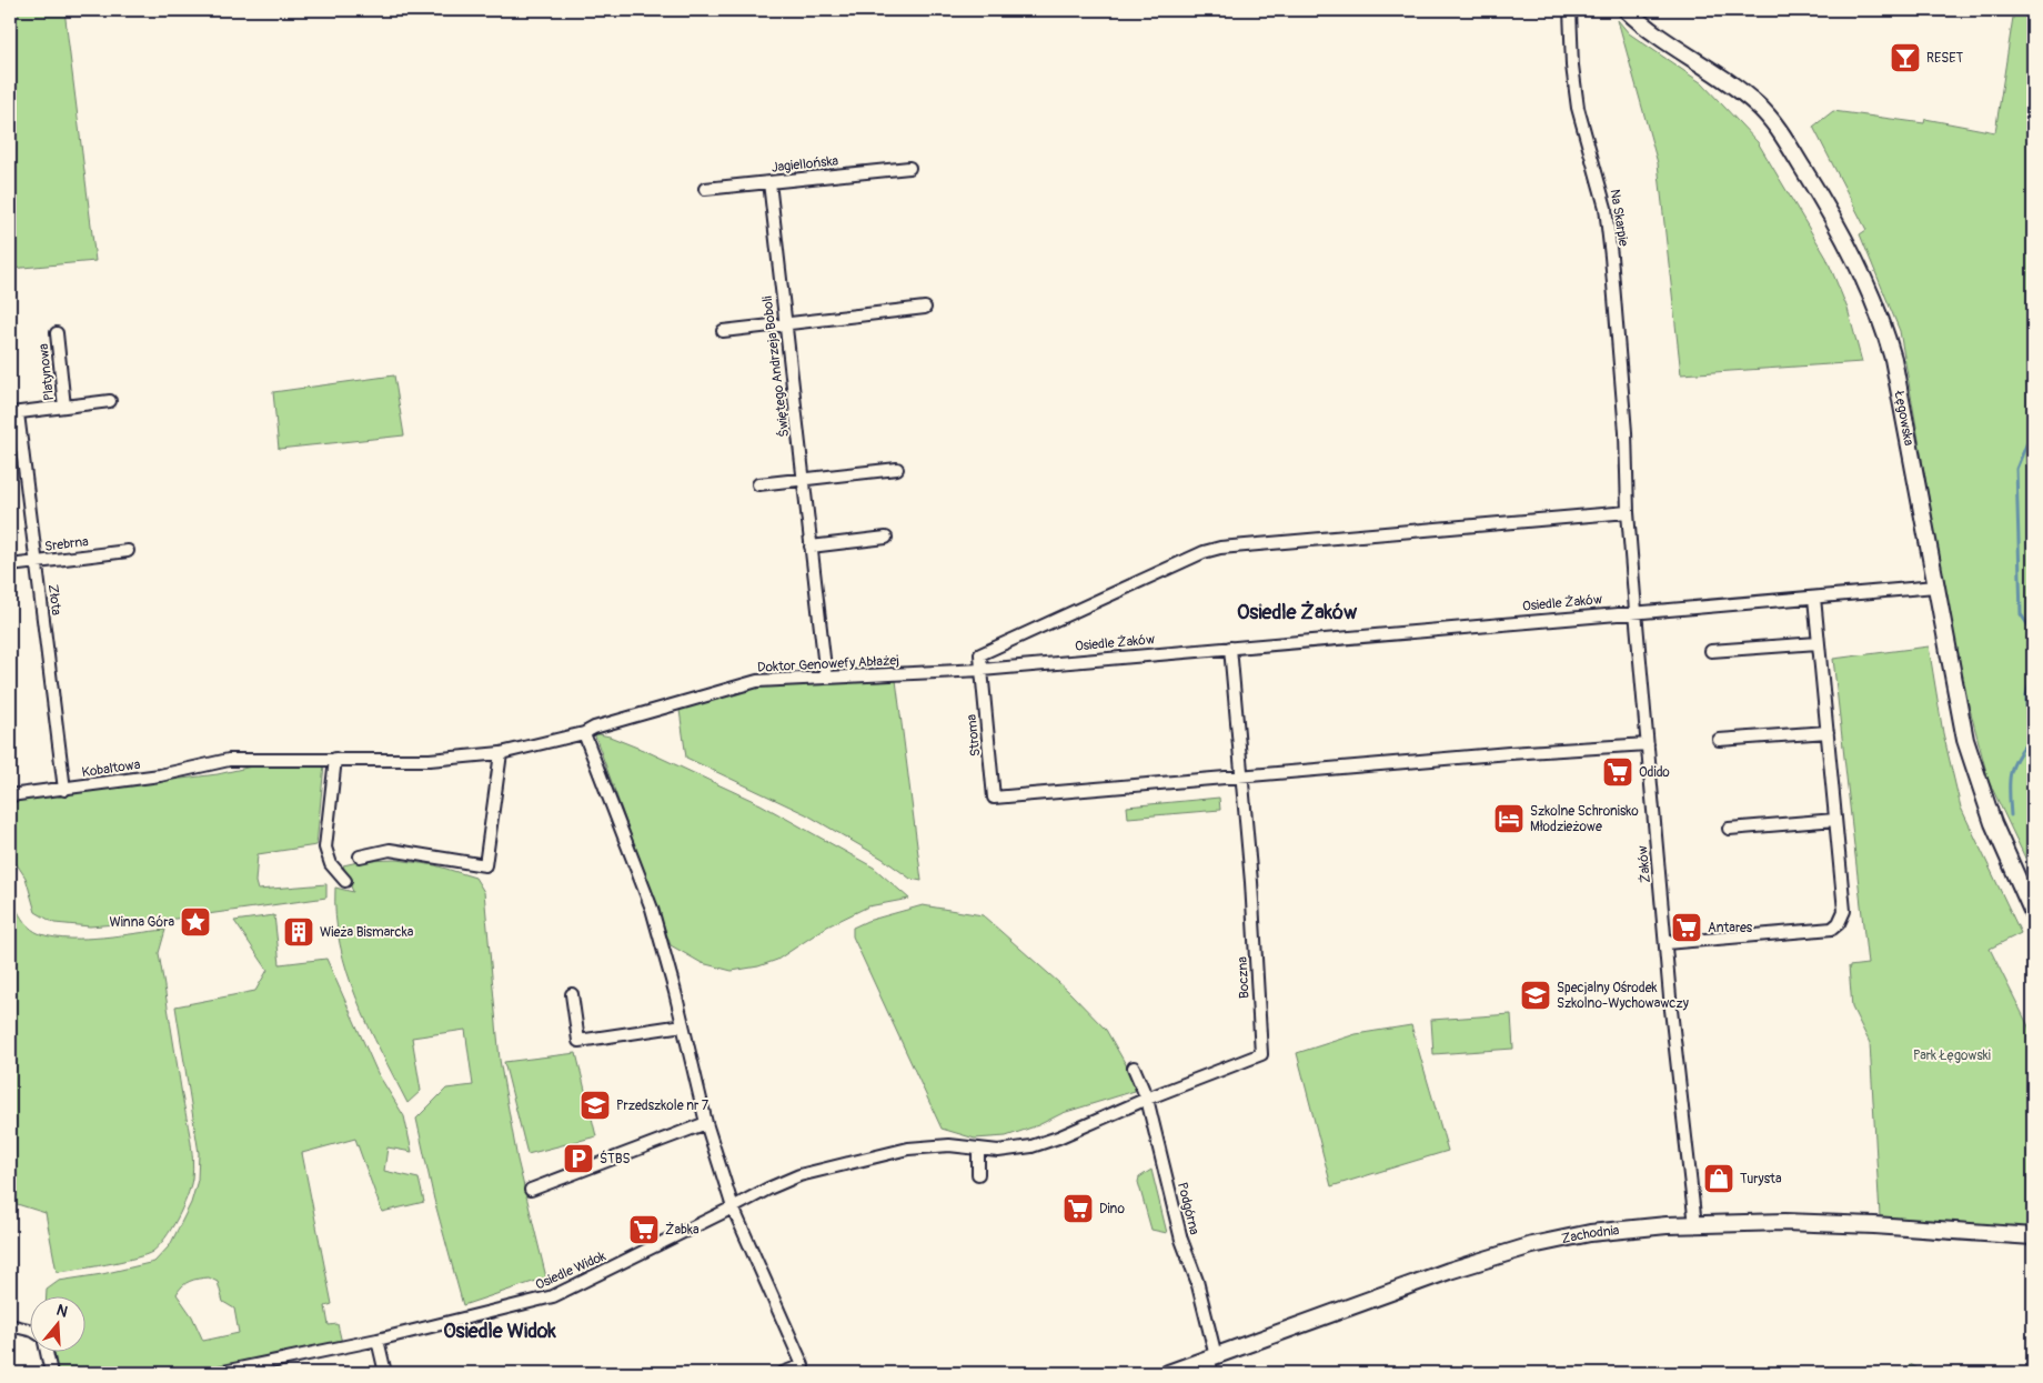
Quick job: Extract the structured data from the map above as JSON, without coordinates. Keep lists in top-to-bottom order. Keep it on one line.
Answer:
{"streets":{"street":["Jagiellońska","Na Skarpie","Świętego Andrzeja Boboli","Platynowa","Łęgowska","Srebrna","Złota","Osiedle Żaków","Doktor Genowefy Abłażej","Stroma","Kobaltowa","Żaków","Boczna","Podgórna","Zachodnia","Osiedle Widok"]},"crossings":[["Jagiellońska","Świętego Andrzeja Boboli"],["Na Skarpie","Żaków"],["Świętego Andrzeja Boboli","Doktor Genowefy Abłażej"],["Platynowa","Złota"],["Łęgowska","Osiedle Żaków"],["Srebrna","Złota"],["Złota","Kobaltowa"],["Osiedle Żaków","Doktor Genowefy Abłażej"],["Osiedle Żaków","Stroma"],["Osiedle Żaków","Żaków"],["Doktor Genowefy Abłażej","Stroma"],["Doktor Genowefy Abłażej","Kobaltowa"],["Stroma","Boczna"],["Żaków","Zachodnia"],["Boczna","Podgórna"],["Boczna","Osiedle Widok"],["Podgórna","Zachodnia"],["Podgórna","Osiedle Widok"]],"districts":["Osiedle Żaków","Osiedle Widok"],"parks":["Park Łęgowski"],"places":{"bar":["RESET"],"supermarket":["Odido","Antares","Dino","Żabka"],"hotel":["Szkolne Schronisko Młodzieżowe"],"place":["Winna Góra"],"building":["Wieża Bismarcka"],"school or university":["Specjalny Ośrodek Szkolno-Wychowawczy","Przedszkole nr 7"],"parking":["ŚTBS"],"shop":["Turysta"]},"north":"top"}
